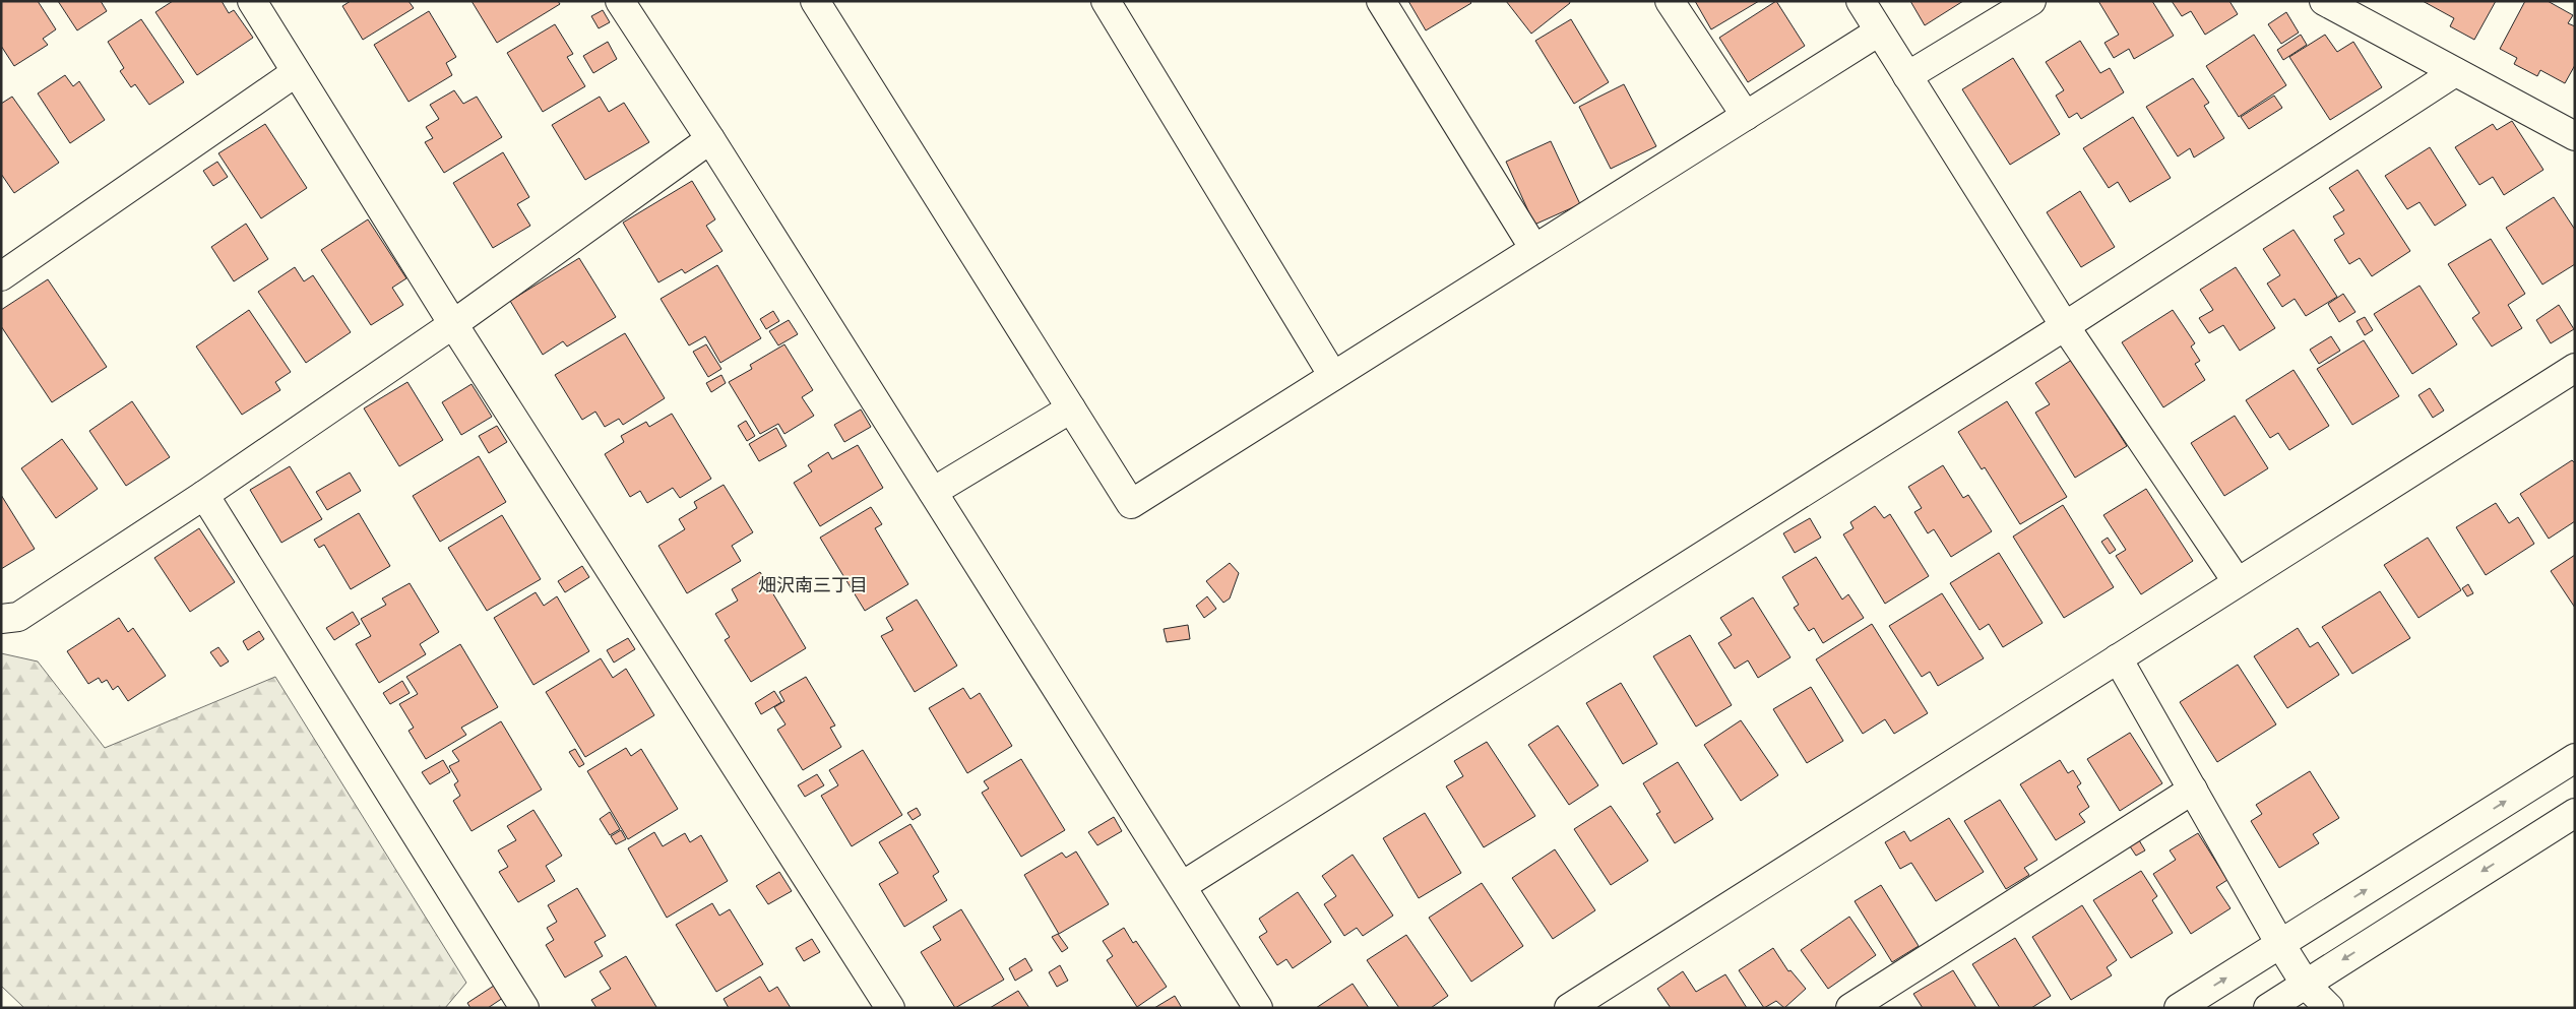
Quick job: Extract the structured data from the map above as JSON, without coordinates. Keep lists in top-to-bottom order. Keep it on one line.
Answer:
{"districts":["畑沢南三丁目"]}
